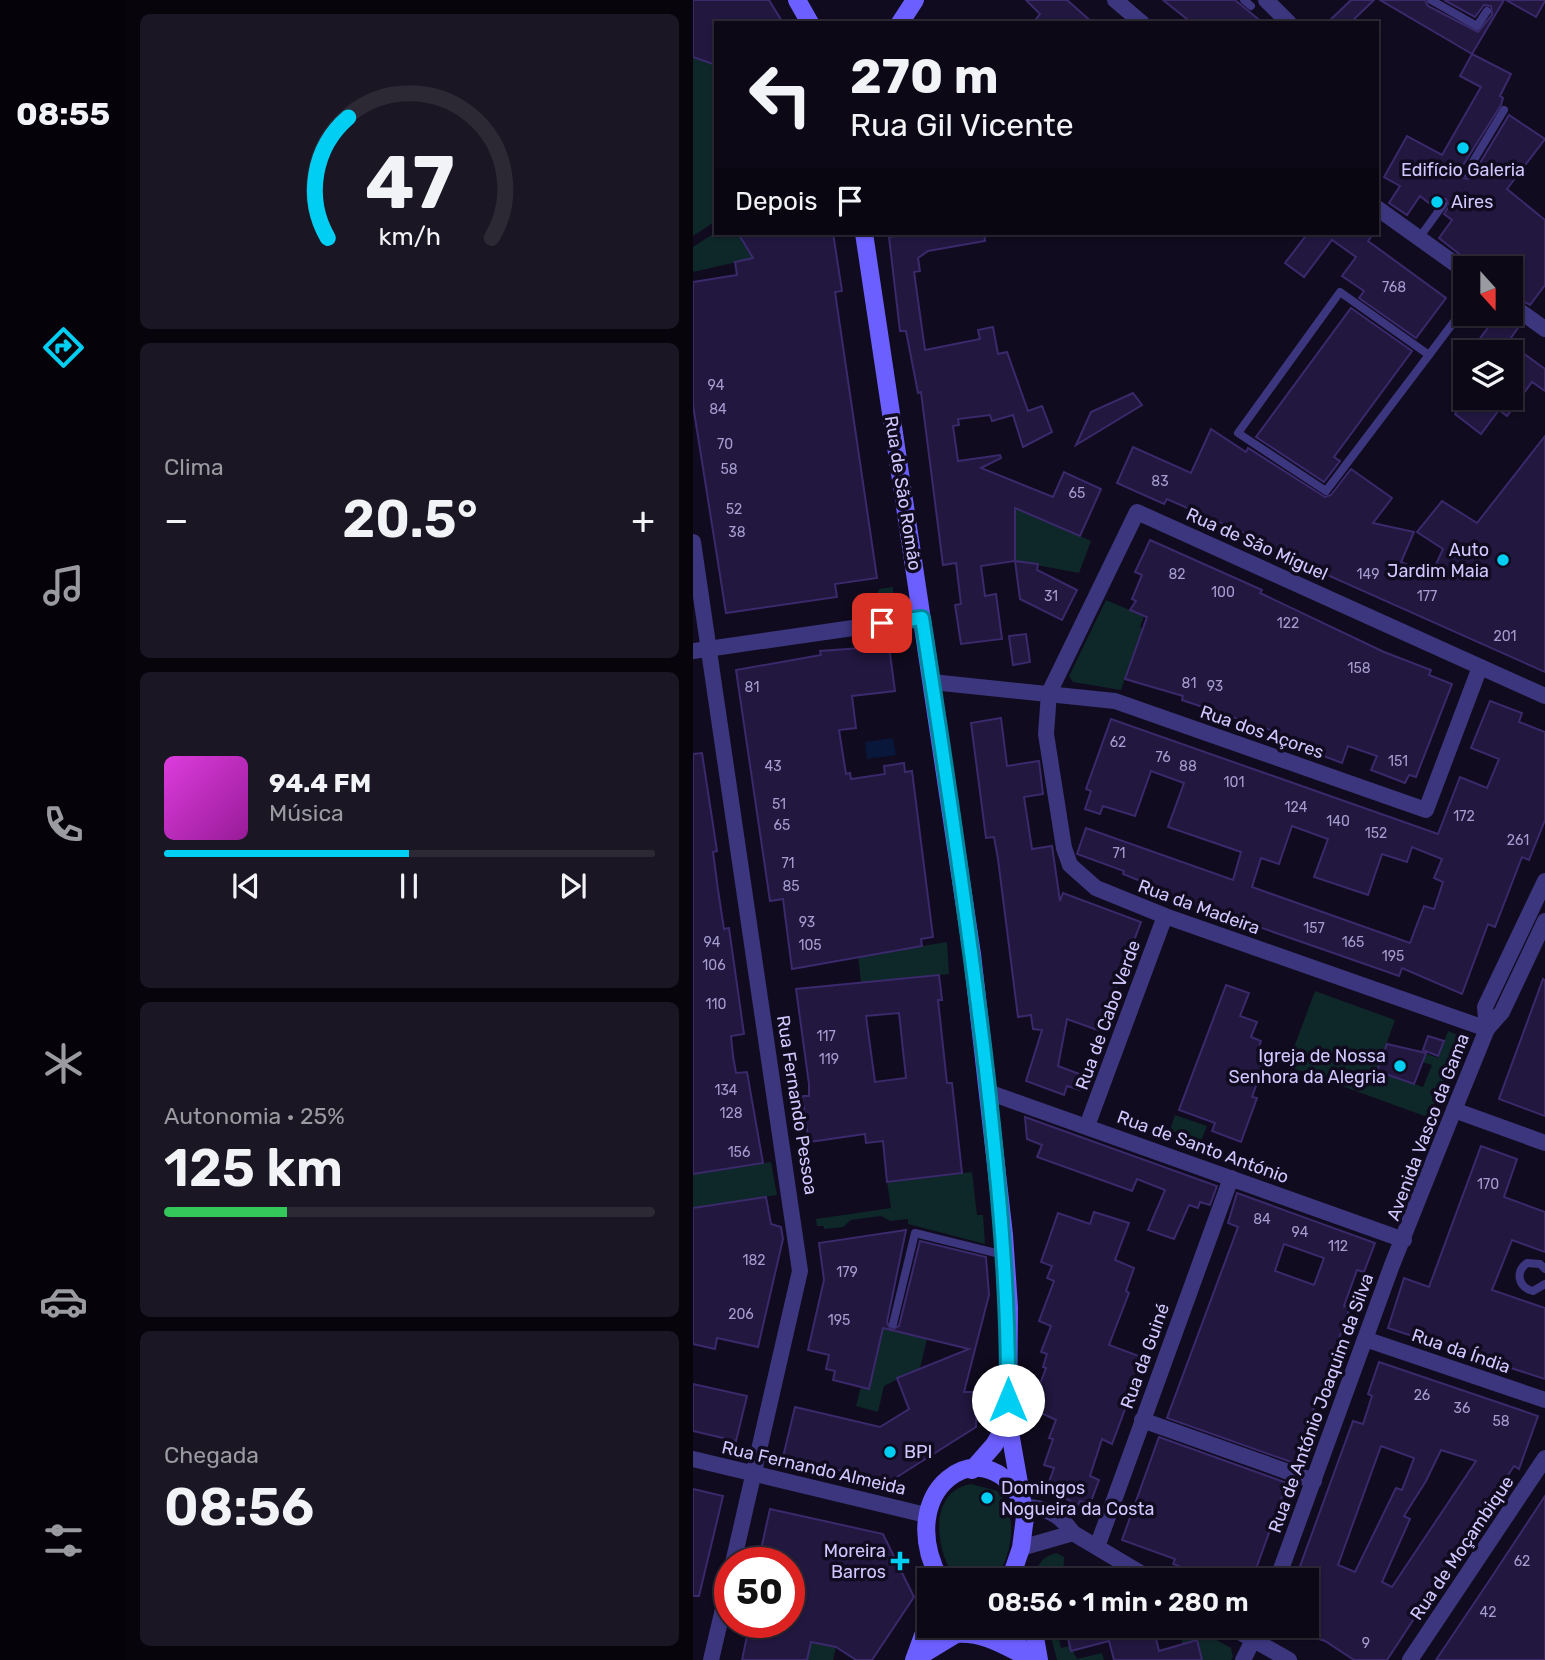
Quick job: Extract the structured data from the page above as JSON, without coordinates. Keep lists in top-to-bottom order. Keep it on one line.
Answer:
{"streets":{"main road":["Rua de São Romão"],"street":["Rua de São Miguel","Rua dos Açores","Rua da Madeira","Rua de Cabo Verde","Rua Fernando Pessoa","Avenida Vasco da Gama","Rua de Santo António","Rua da Índia","Rua da Guiné","Rua de António Joaquim da Silva","Rua Fernando Almeida","Rua de Moçambique"]},"crossings":[["Rua de São Romão","Rua dos Açores"],["Rua de São Romão","Rua de Santo António"],["Rua de São Miguel","Rua dos Açores"],["Rua de São Miguel","Rua da Madeira"],["Rua dos Açores","Rua da Madeira"],["Rua da Madeira","Rua de Cabo Verde"],["Rua da Madeira","Avenida Vasco da Gama"],["Rua de Cabo Verde","Rua de Santo António"],["Rua Fernando Pessoa","Rua Fernando Almeida"],["Avenida Vasco da Gama","Rua de Santo António"],["Avenida Vasco da Gama","Rua de António Joaquim da Silva"],["Rua de Santo António","Rua da Guiné"],["Rua de Santo António","Rua de António Joaquim da Silva"],["Rua da Índia","Rua de António Joaquim da Silva"]],"places":{"other":["Edifício Galeria","Aires","Auto Jardim Maia","Igreja de Nossa Senhora da Alegria","BPI","Domingos Nogueira da Costa"],"health":["Moreira Barros"]},"house_numbers":["768","94","84","70","58","83","65","52","38","82","149","100","31","177","122","201","158","81","93","81","62","76","151","43","88","101","51","124","172","140","65","152","261","71","71","85","93","157","94","165","105","195","106","110","117","119","134","128","156","170","84","94","112","182","179","206","195","26","36","58","62","42","9"],"north":"bottom","page":{"tabs":"08:55","turn":["270 m","Rua Gil Vicente"],"then":"Depois","tile":["Clima",["Autonomia · 25%","125 km"],["Chegada","08:56"]],"heat":["−","20.5°","+"],"song":["94.4 FM","Música"],"limit":"50","trip":"08:56 · 1 min · 280 m","gauge":["47","km/h"]}}
